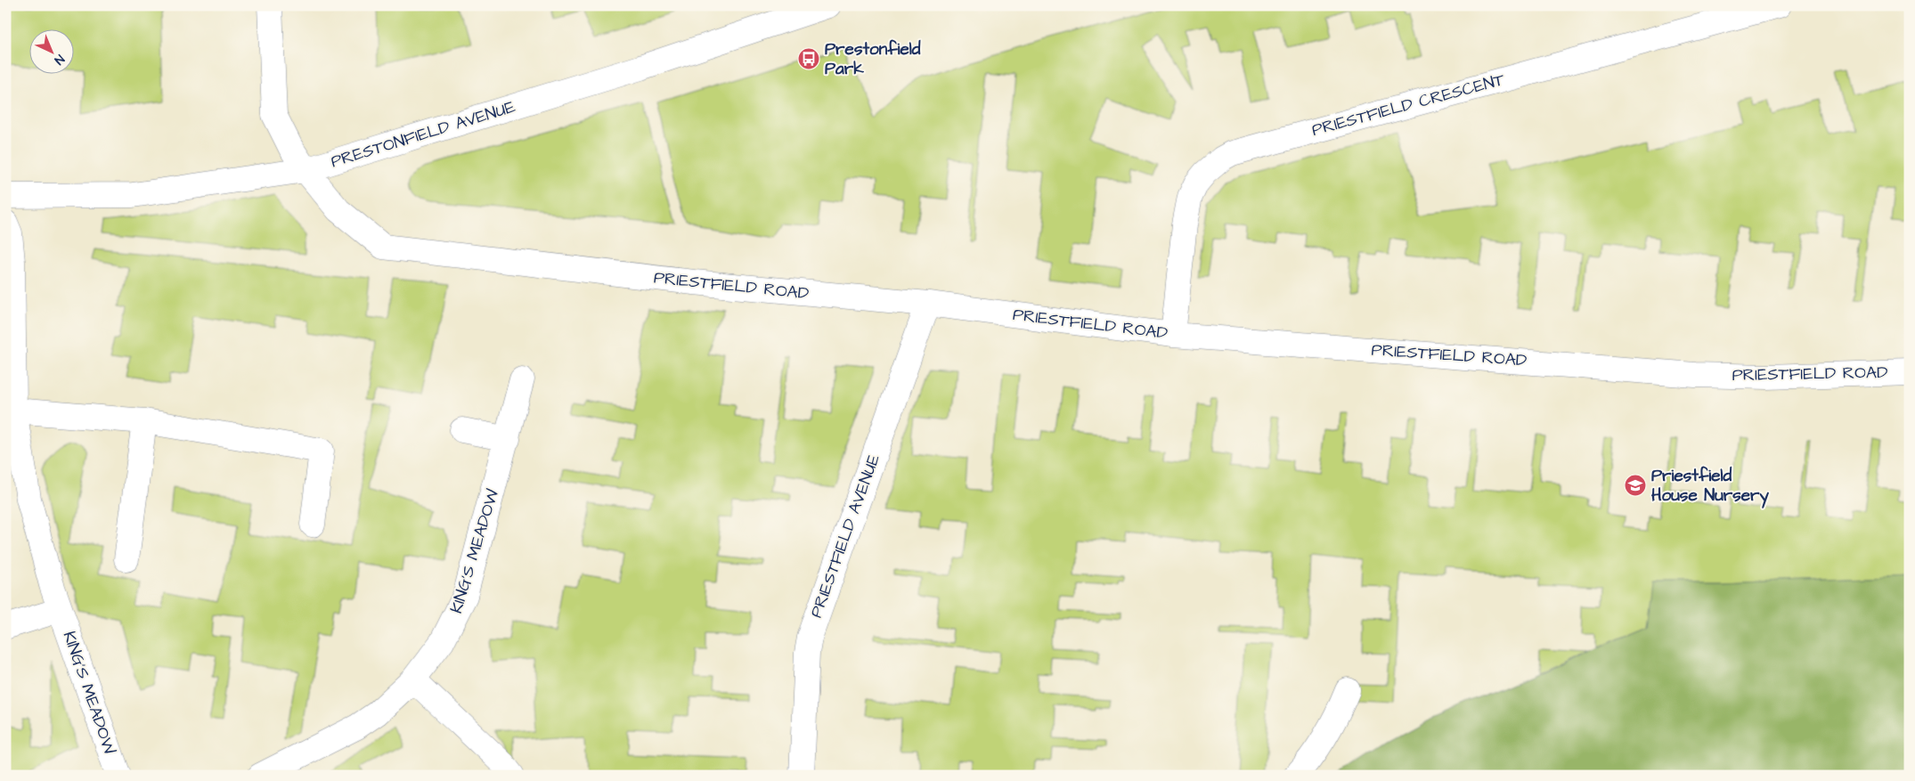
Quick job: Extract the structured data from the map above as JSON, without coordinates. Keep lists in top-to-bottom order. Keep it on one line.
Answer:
{"streets":{"street":["PRIESTFIELD CRESCENT","PRESTONFIELD AVENUE","PRIESTFIELD ROAD","PRIESTFIELD AVENUE","KING'S MEADOW"]},"crossings":[["PRIESTFIELD CRESCENT","PRIESTFIELD ROAD"],["PRESTONFIELD AVENUE","PRIESTFIELD ROAD"],["PRIESTFIELD ROAD","PRIESTFIELD AVENUE"]],"places":{"bus stop":["Prestonfield Park"],"school or university":["Priestfield House Nursery"]},"north":"bottom right"}
